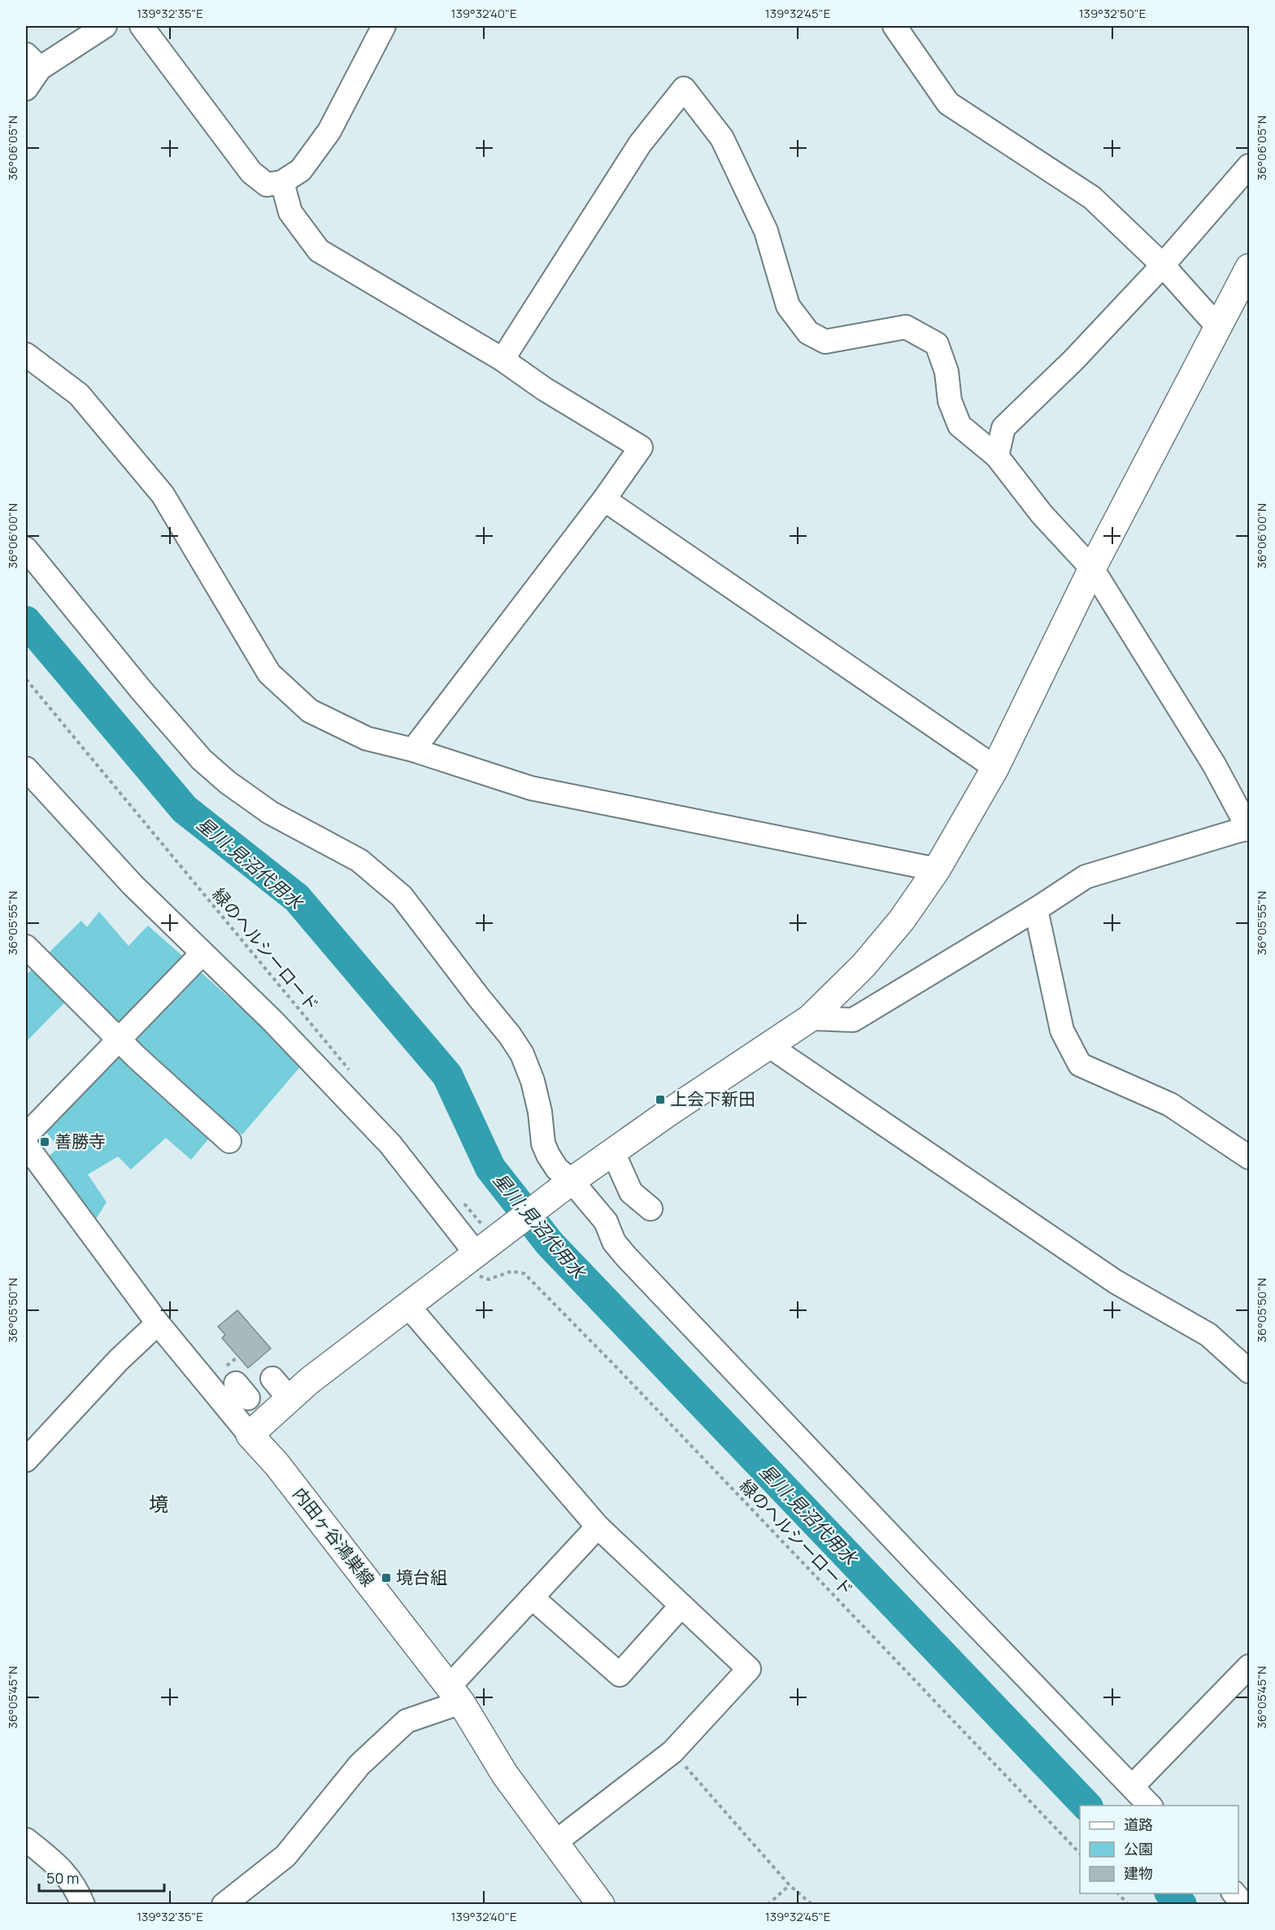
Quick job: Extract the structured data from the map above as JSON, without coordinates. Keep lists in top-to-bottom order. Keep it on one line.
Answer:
{"streets":{"main road":["内田ヶ谷鴻巣線"],"path":["緑のヘルシーロード"]},"districts":["境"],"water":["星川;見沼代用水"],"places":{"transit":["上会下新田","善勝寺","境台組"]},"legend":["道路","公園","建物"],"scale_bar":"50 m","coordinates":["139°32'35\"E","139°32'40\"E","139°32'45\"E","139°32'50\"E","36°06'05\"N","36°06'00\"N","36°05'55\"N","36°05'50\"N","36°05'45\"N"]}
